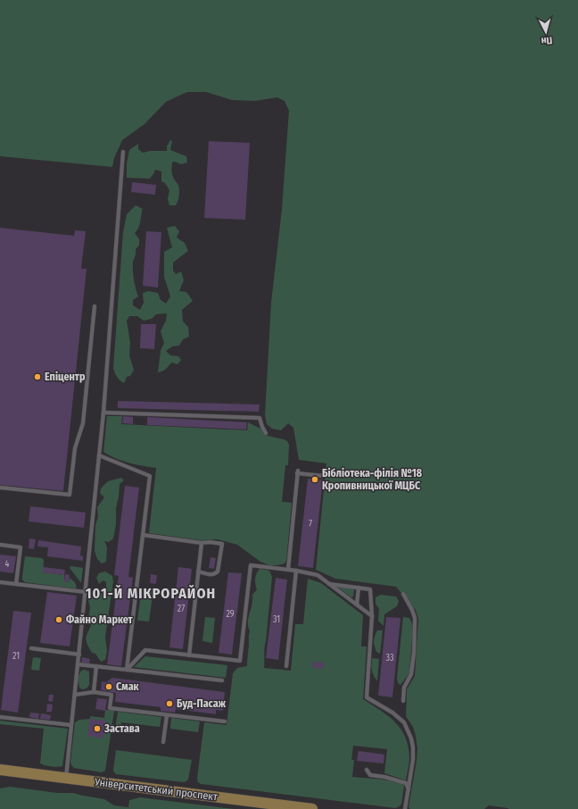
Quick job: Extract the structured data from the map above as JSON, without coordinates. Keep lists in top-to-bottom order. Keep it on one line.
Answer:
{"streets":{"main road":["Університетський проспект"]},"districts":["101-Й МІКРОРАЙОН"],"places":["Епіцентр","Бібліотека-філія №18 Кропивницької МЦБС","Файно Маркет","Смак","Буд-Пасаж","Застава"],"house_numbers":["7","4","27","29","31","21","33"],"north":"bottom"}
